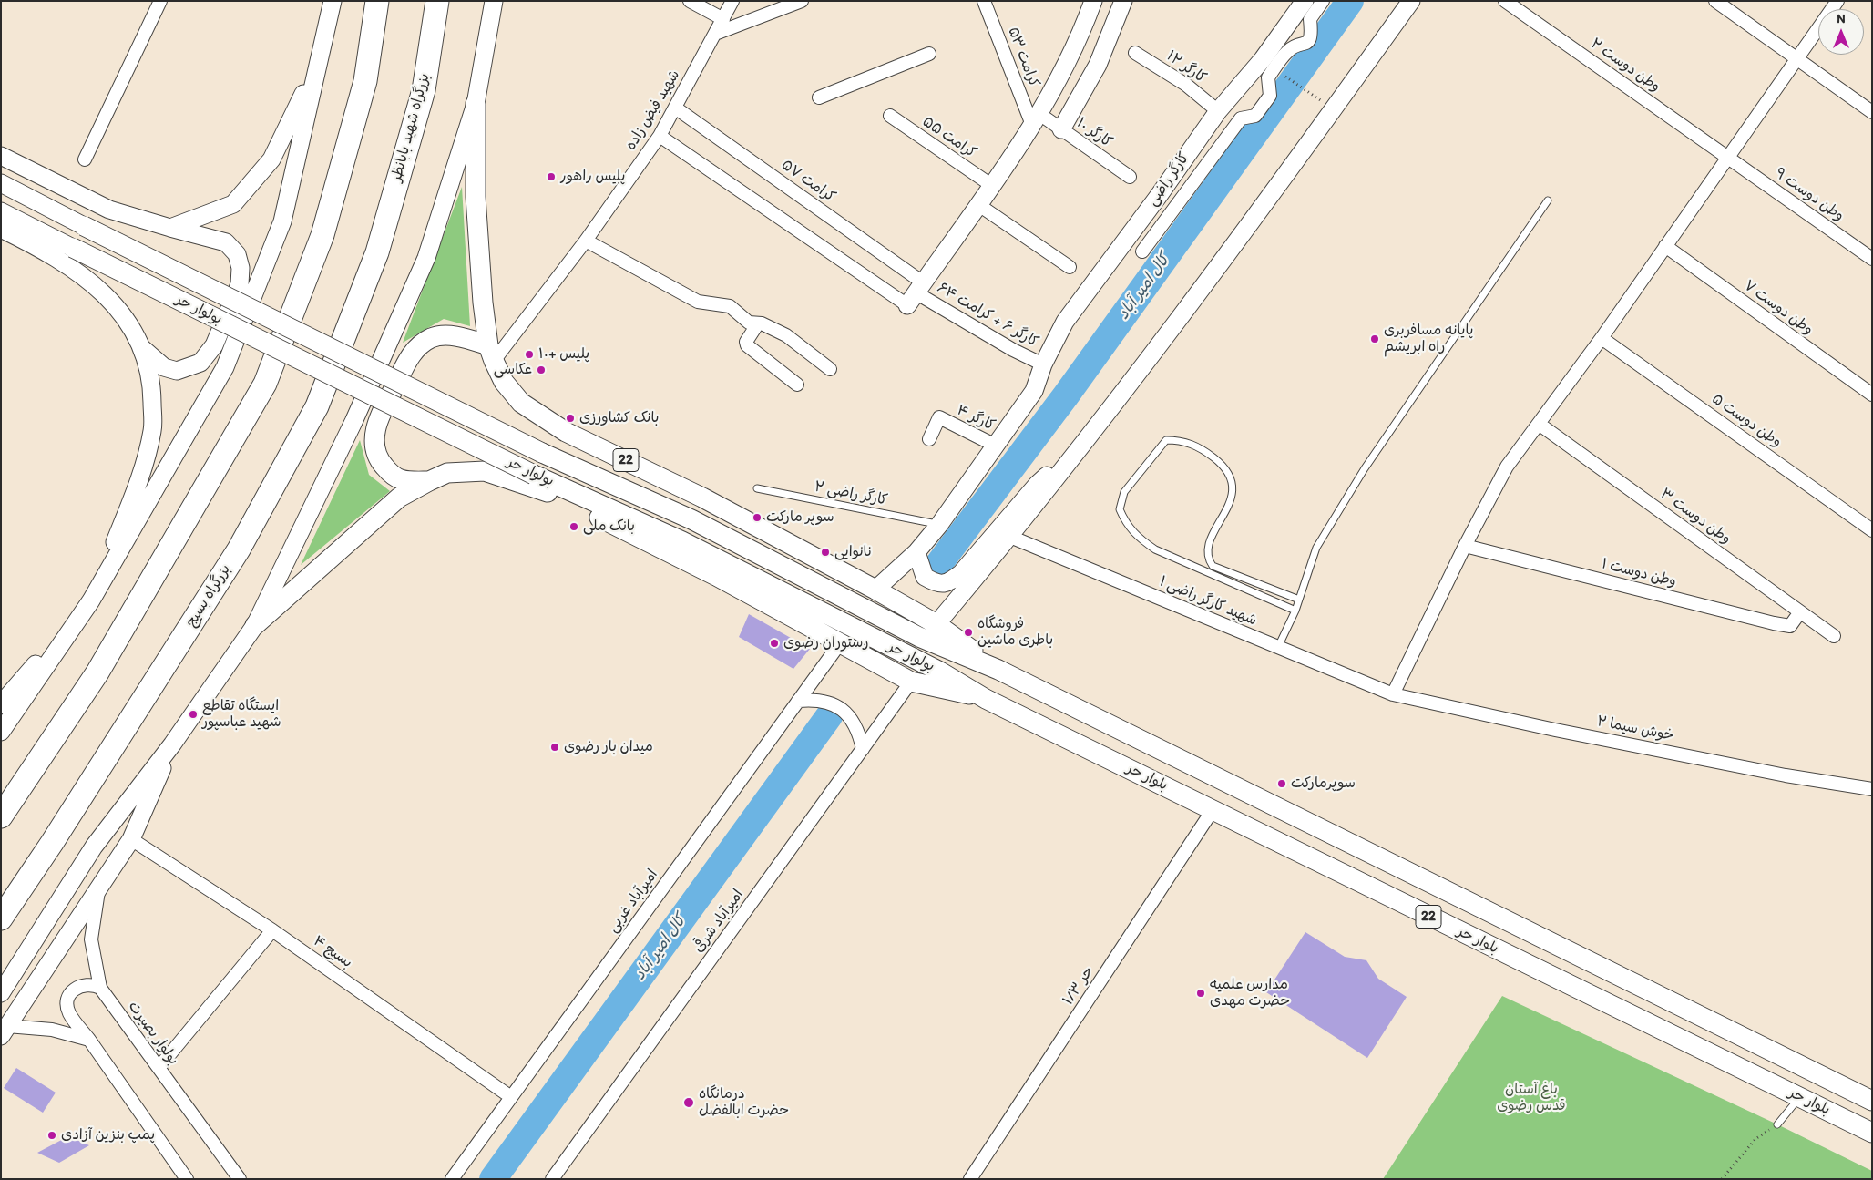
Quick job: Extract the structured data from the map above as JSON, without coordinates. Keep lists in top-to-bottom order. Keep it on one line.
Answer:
{"streets":{"highway":["بزرگراه شهید بابانظر","بزرگراه بسیج"],"main road":["کارگر راضی","بولوار حر","22","بلوار حر"],"street":["کرامت ۵۳","وطن دوست ۲","کارگر ۱۲","شهید فیض زاده","کارگر ۱۰","کرامت ۵۵","کرامت ۵۷","وطن دوست ۹","وطن دوست ۷","کارگر ۶ + کرامت ۶۴","کارگر ۴","وطن دوست ۵","وطن دوست ۳","وطن دوست ۱","شهید کارگر راضی ۱","خوش سیما ۲","امیرآباد غربی","امیرآباد شرقی","بسیج ۴","حر ۱/۳","بولوار بصیرت"],"lane":["کارگر راضی ۲"]},"crossings":[["کرامت ۵۳","کارگر ۱۰"],["وطن دوست ۲","وطن دوست ۹"],["کارگر ۱۲","کارگر راضی"],["شهید فیض زاده","کرامت ۵۷"],["شهید فیض زاده","22"],["بزرگراه شهید بابانظر","بزرگراه بسیج"],["کارگر راضی","کارگر ۶ + کرامت ۶۴"],["کارگر راضی","کارگر ۴"],["کارگر راضی","22"],["کارگر راضی","کارگر راضی ۲"],["کرامت ۵۷","کارگر ۶ + کرامت ۶۴"],["بولوار حر","22"],["بولوار حر","بلوار حر"],["22","بلوار حر"],["22","امیرآباد غربی"],["22","امیرآباد شرقی"],["وطن دوست ۳","وطن دوست ۱"],["شهید کارگر راضی ۱","خوش سیما ۲"],["بلوار حر","حر ۱/۳"],["امیرآباد غربی","بسیج ۴"]],"water":["کال امیر آباد"],"parks":["باغ آستان قدس رضوی"],"places":["پلیس راهور","پایانه مسافربری راه ابریشم","پلیس +۱۰","عکاسی","بانک کشاورزی","سوپر مارکت","بانک ملی","نانوایی","فروشگاه باطری ماشین","رستوران رضوی","ایستگاه تقاطع شهید عباسپور","میدان بار رضوی","سوپرمارکت","مدارس علمیه حضرت مهدی","درمانگاه حضرت ابالفضل","پمپ بنزین آزادی"],"north":"top"}
